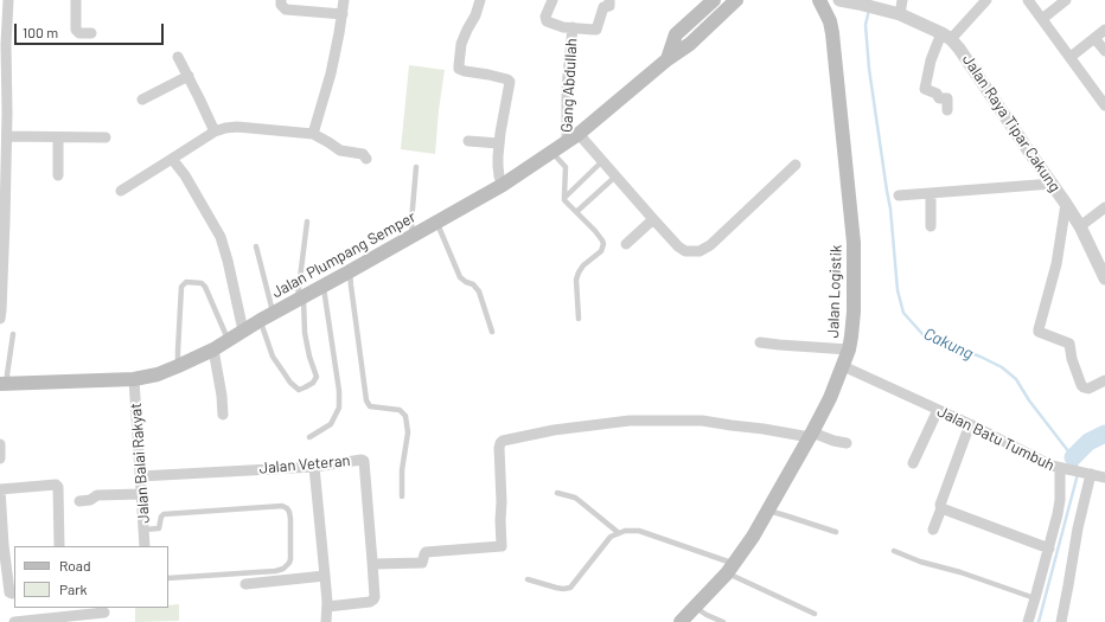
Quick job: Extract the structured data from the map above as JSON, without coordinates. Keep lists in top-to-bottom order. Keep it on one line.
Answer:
{"streets":{"main road":["Jalan Plumpang Semper","Jalan Logistik"],"street":["Gang Abdullah","Jalan Raya Tipar Cakung","Jalan Batu Tumbuh","Jalan Balai Rakyat","Jalan Veteran"]},"crossings":[["Gang Abdullah","Jalan Plumpang Semper"],["Jalan Plumpang Semper","Jalan Balai Rakyat"],["Jalan Logistik","Jalan Batu Tumbuh"],["Jalan Balai Rakyat","Jalan Veteran"]],"water":["Cakung"],"legend":["Road","Park"],"scale_bar":"100 m"}
